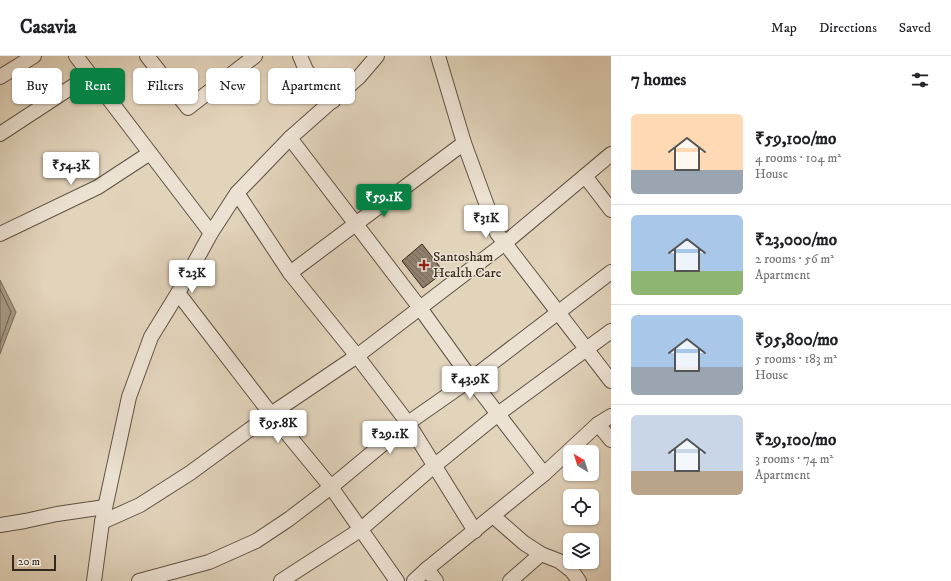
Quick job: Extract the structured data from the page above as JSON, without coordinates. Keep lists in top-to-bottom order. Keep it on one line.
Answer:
{"places":{"health":["Santosham Health Care"]},"scale_bar":"20 m","north":"top left","page":{"header":"Casavia","nav":["Map","Directions","Saved"],"heading":"7 homes","chip":["Buy","Rent","Filters","New","Apartment"],"list":[{"name":"₹59,100/mo","note":"4 rooms · 104 m² · House"},{"name":"₹23,000/mo","note":"2 rooms · 56 m² · Apartment"},{"name":"₹95,800/mo","note":"5 rooms · 183 m² · House"},{"name":"₹29,100/mo","note":"3 rooms · 74 m² · Apartment"}],"price":["₹54.3K","₹59.1K","₹31K","₹23K","₹43.9K","₹95.8K","₹29.1K"],"scale":"20 m"}}
